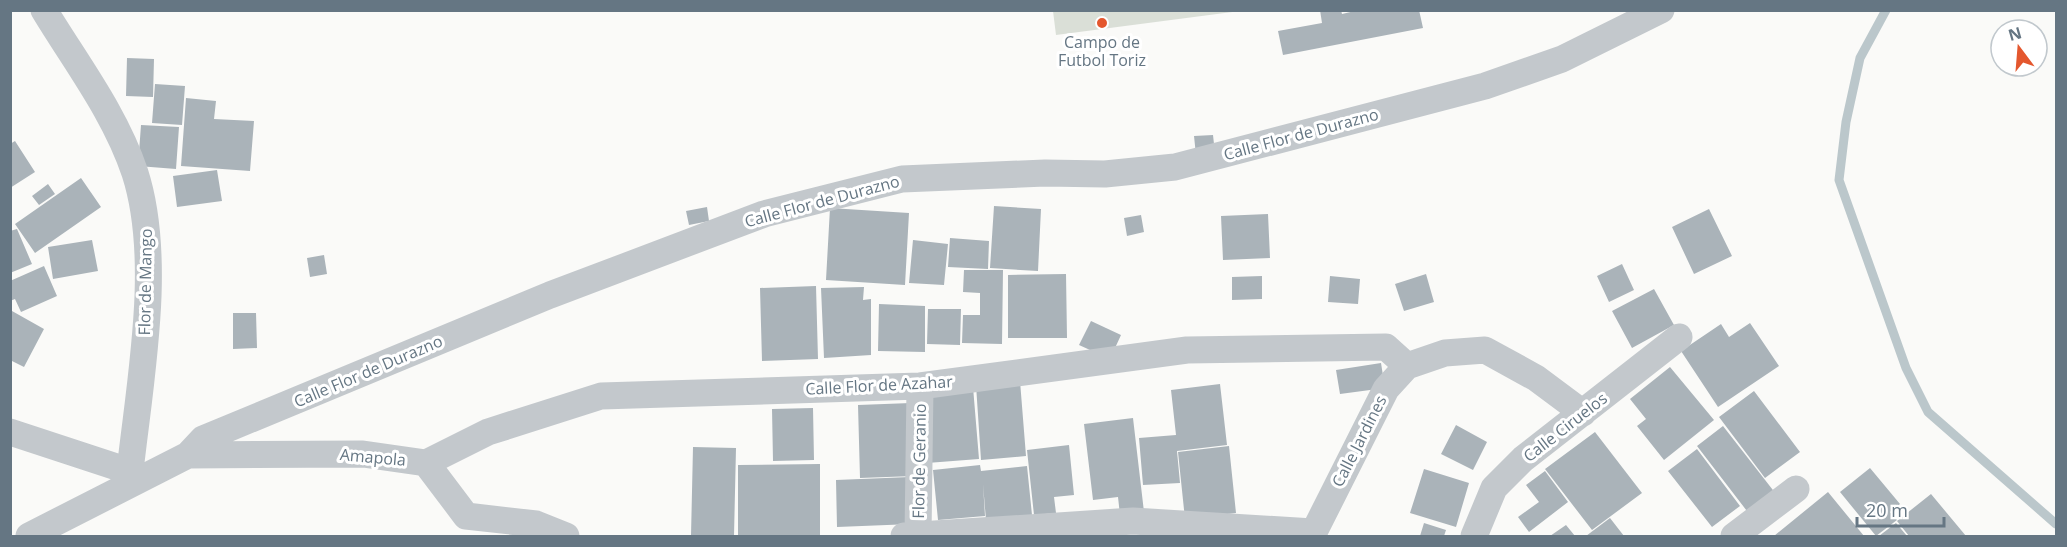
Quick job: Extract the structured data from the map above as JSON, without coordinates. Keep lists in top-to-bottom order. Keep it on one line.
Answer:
{"streets":{"street":["Calle Flor de Durazno","Flor de Mango","Calle Flor de Azahar","Calle Ciruelos","Calle Jardines","Amapola","Flor de Geranio"]},"crossings":[["Calle Flor de Durazno","Flor de Mango"],["Calle Flor de Durazno","Amapola"],["Calle Flor de Azahar","Calle Jardines"],["Calle Flor de Azahar","Amapola"],["Calle Flor de Azahar","Flor de Geranio"],["Calle Ciruelos","Calle Jardines"]],"places":["Campo de Futbol Toriz"],"scale_bar":"20 m","north":"top"}
